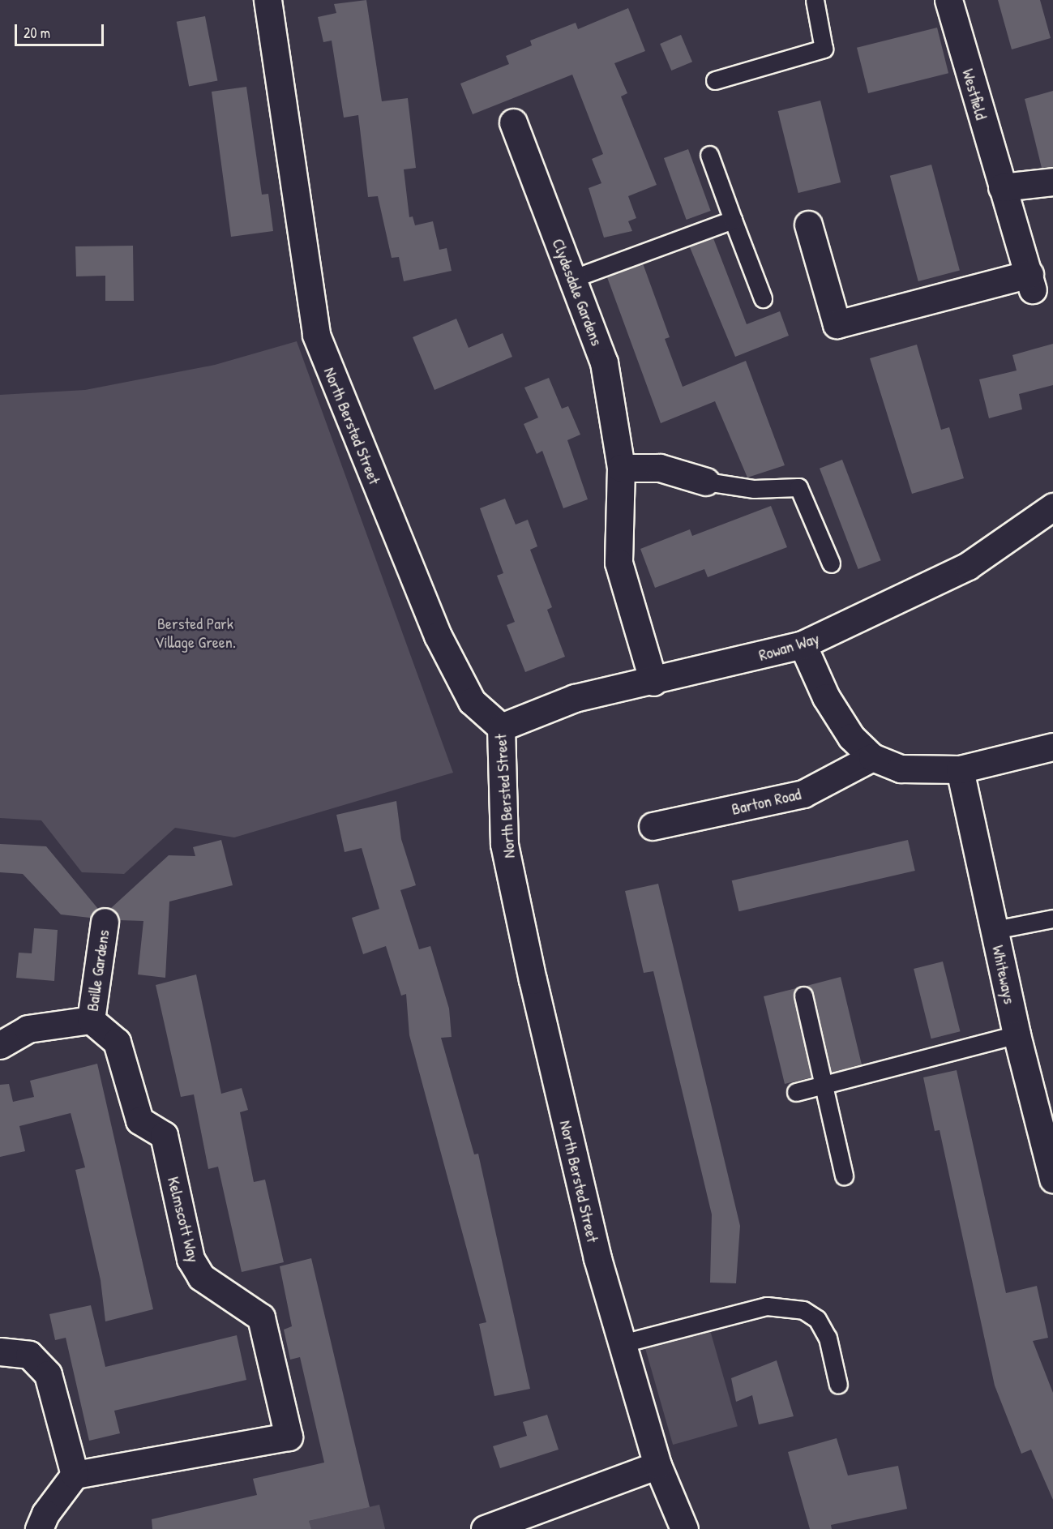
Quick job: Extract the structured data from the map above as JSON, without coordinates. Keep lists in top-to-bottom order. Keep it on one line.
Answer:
{"streets":{"street":["Westfield","Clydesdale Gardens","North Bersted Street","Rowan Way","Barton Road","Baille Gardens","Whiteways","Kelmscott Way"]},"crossings":[["Clydesdale Gardens","Rowan Way"],["North Bersted Street","Rowan Way"],["Baille Gardens","Kelmscott Way"]],"parks":["Bersted Park Village Green."],"scale_bar":"20 m"}
